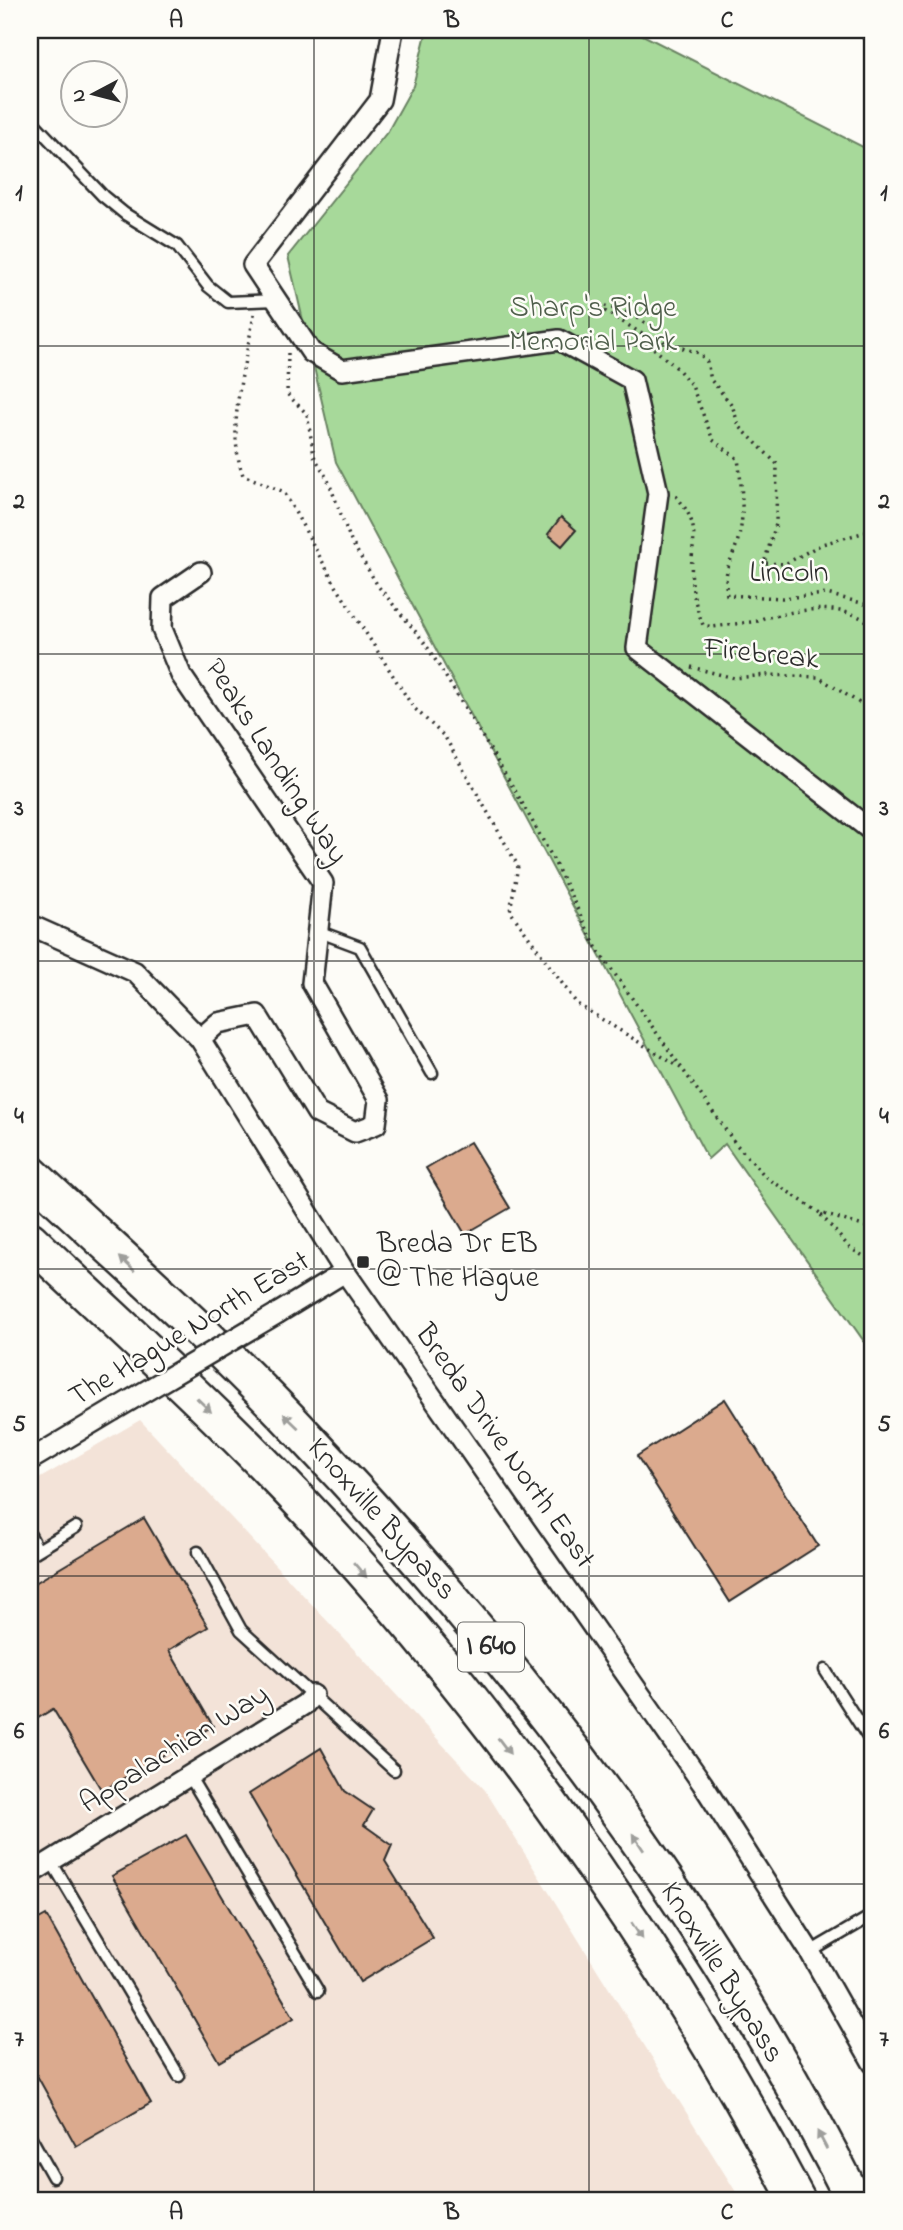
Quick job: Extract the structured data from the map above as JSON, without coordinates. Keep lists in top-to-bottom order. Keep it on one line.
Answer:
{"streets":{"highway":["Knoxville Bypass","I 640"],"street":["Peaks Landing Way","The Hague North East","Breda Drive North East","Appalachian Way"],"path":["Lincoln","Firebreak"]},"crossings":[["Peaks Landing Way","Breda Drive North East"],["The Hague North East","Breda Drive North East"]],"parks":["Sharp's Ridge Memorial Park"],"places":{"transit":["Breda Dr EB @ The Hague"]},"north":"left","grid":{"columns":["A","B","C"],"rows":["1","2","3","4","5","6","7"]}}
